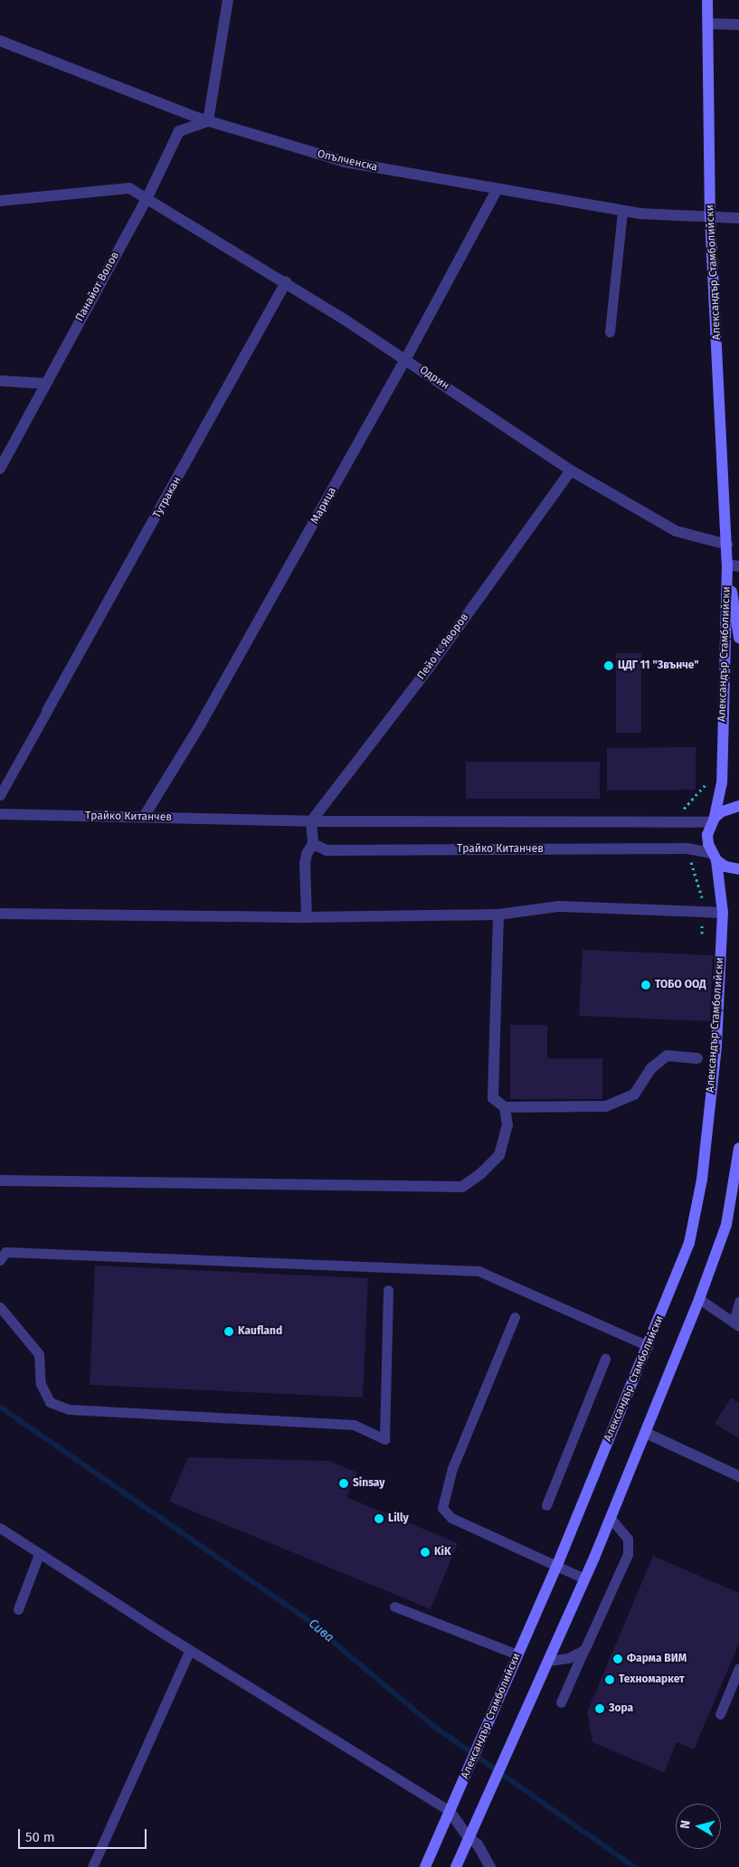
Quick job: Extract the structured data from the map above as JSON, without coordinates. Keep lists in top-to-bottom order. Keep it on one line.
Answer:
{"streets":{"main road":["Александър Стамболийски"],"street":["Опълченска","Панайот Волов","Одрин","Тутракан","Марица","Пейо К. Яворов","Трайко Китанчев"]},"crossings":[["Опълченска","Александър Стамболийски"],["Опълченска","Панайот Волов"],["Опълченска","Марица"],["Александър Стамболийски","Одрин"],["Александър Стамболийски","Трайко Китанчев"],["Панайот Волов","Одрин"],["Одрин","Тутракан"],["Одрин","Марица"],["Одрин","Пейо К. Яворов"],["Марица","Трайко Китанчев"],["Пейо К. Яворов","Трайко Китанчев"]],"water":["Сива"],"places":["ЦДГ 11 \"Звънче\"","ТОБО ООД","Kaufland","Sinsay","Lilly","KiK","Фарма ВИМ","Техномаркет","Зора"],"scale_bar":"50 m","north":"left"}
